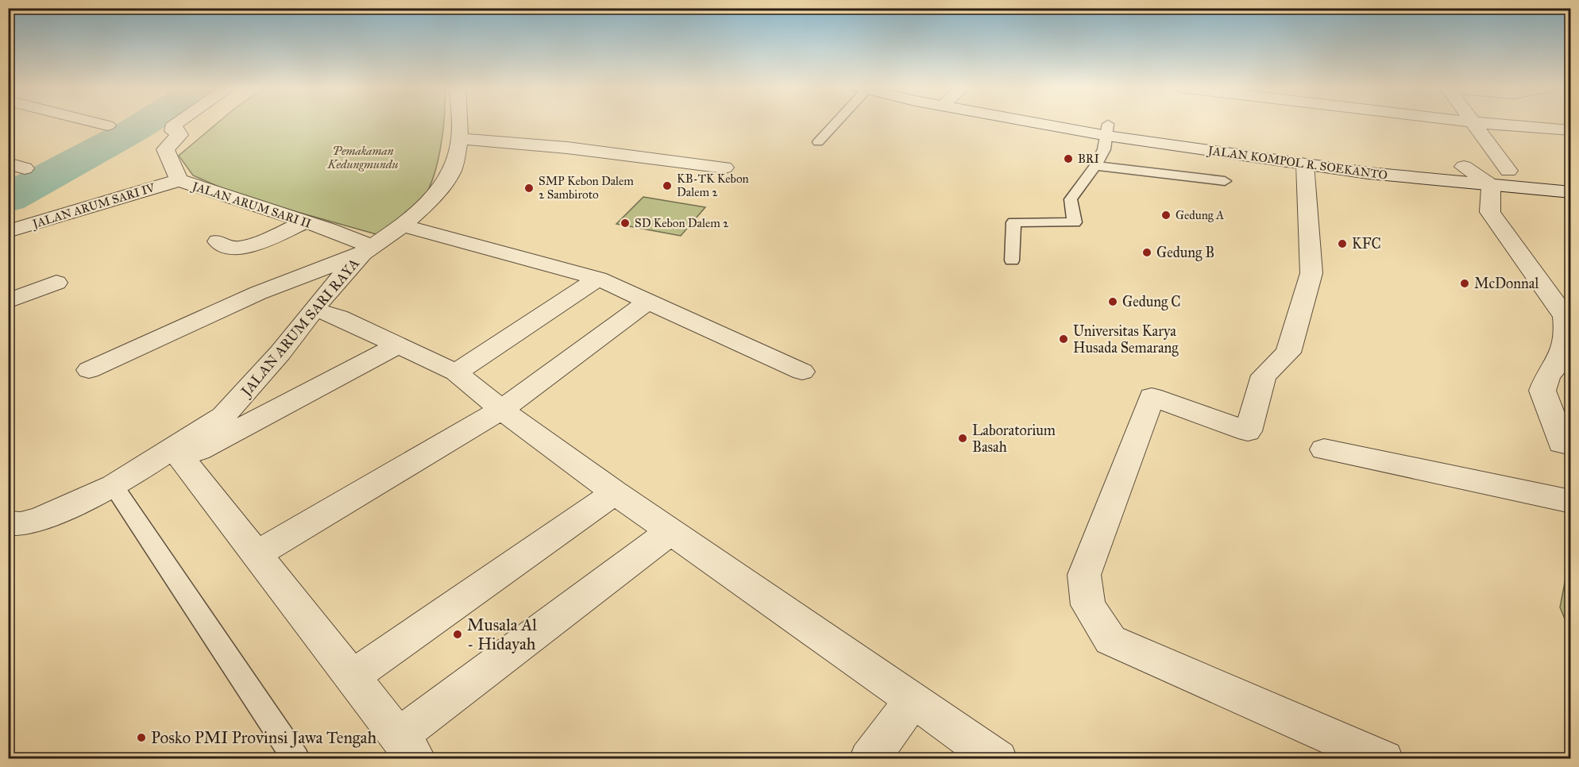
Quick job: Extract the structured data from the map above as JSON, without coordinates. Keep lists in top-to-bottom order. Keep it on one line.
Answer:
{"streets":{"street":["JALAN KOMPOL R. SOEKANTO","JALAN ARUM SARI II","JALAN ARUM SARI IV","JALAN ARUM SARI RAYA"]},"crossings":[["JALAN ARUM SARI II","JALAN ARUM SARI IV"],["JALAN ARUM SARI II","JALAN ARUM SARI RAYA"]],"parks":["Pemakaman Kedungmundu"],"places":["BRI","KB-TK Kebon Dalem 2","SMP Kebon Dalem 2 Sambiroto","Gedung A","SD Kebon Dalem 2","KFC","Gedung B","McDonnal","Gedung C","Universitas Karya Husada Semarang","Laboratorium Basah","Musala Al - Hidayah","Posko PMI Provinsi Jawa Tengah"]}
